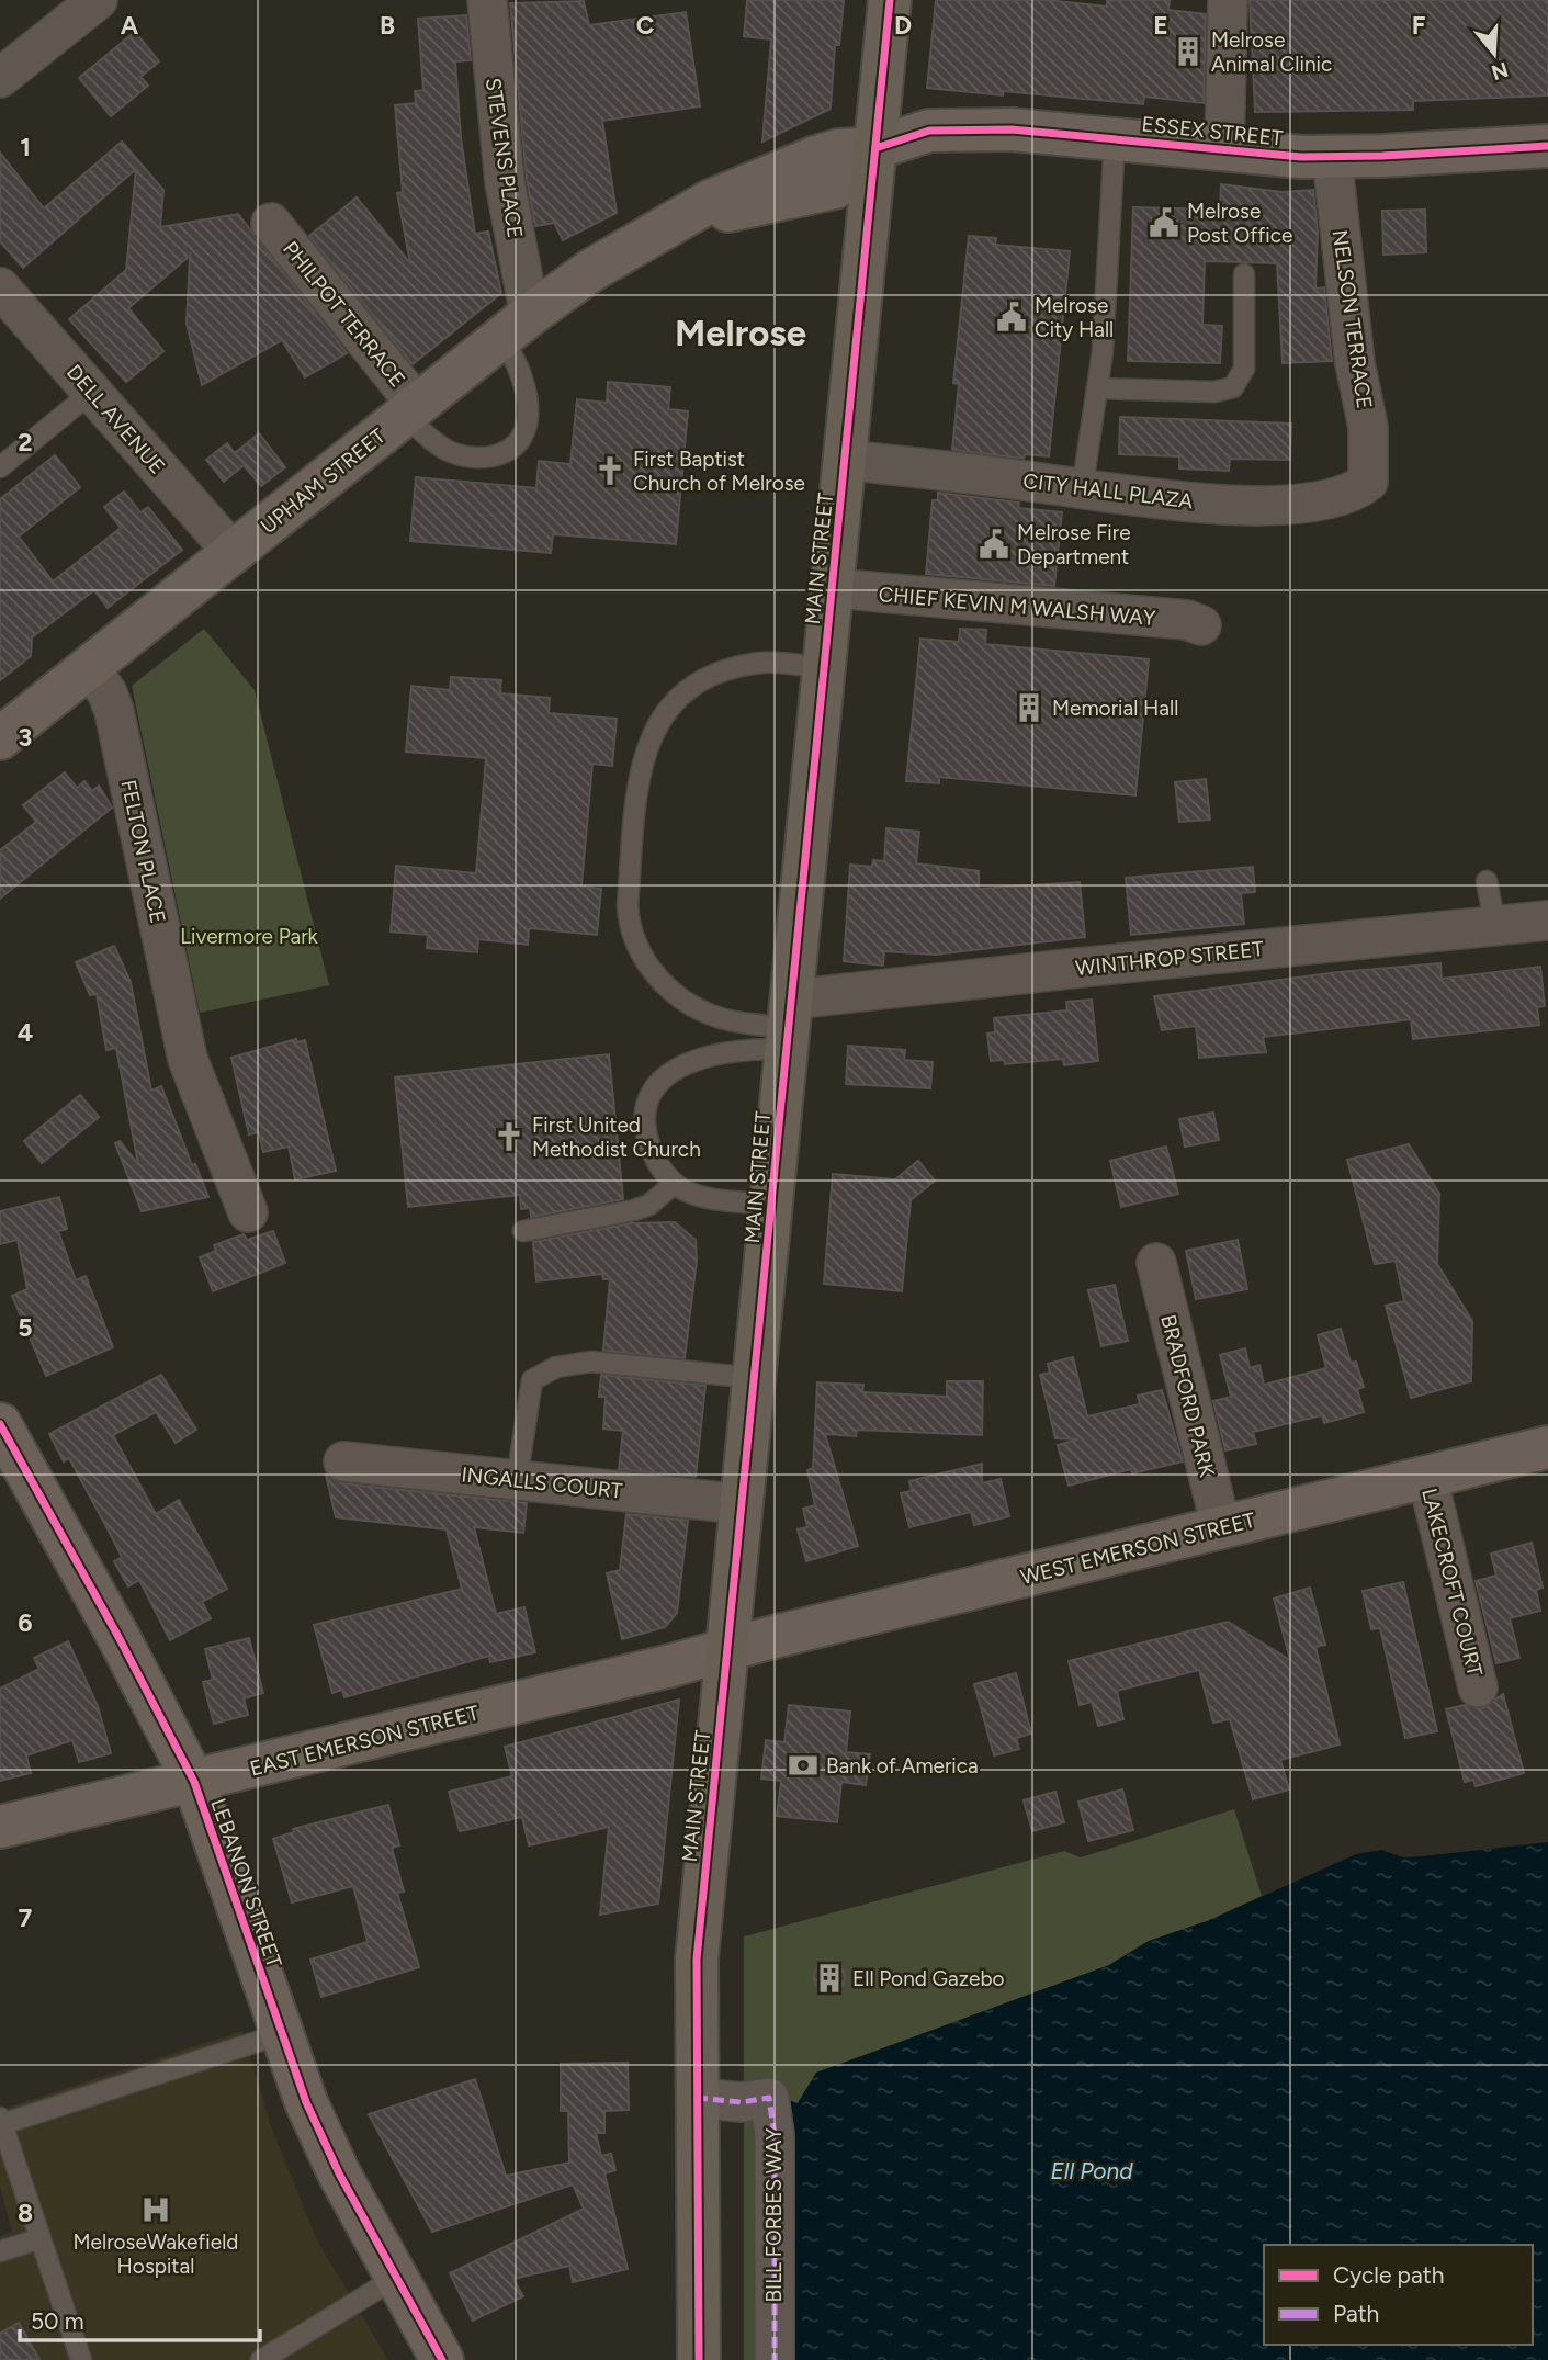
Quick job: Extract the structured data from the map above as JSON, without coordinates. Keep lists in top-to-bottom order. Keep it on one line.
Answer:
{"streets":{"main road":["MAIN STREET"],"street":["ESSEX STREET","STEVENS PLACE","PHILPOT TERRACE","NELSON TERRACE","DELL AVENUE","UPHAM STREET","CITY HALL PLAZA","CHIEF KEVIN M WALSH WAY","FELTON PLACE","WINTHROP STREET","BRADFORD PARK","INGALLS COURT","WEST EMERSON STREET","LAKECROFT COURT","EAST EMERSON STREET","LEBANON STREET","BILL FORBES WAY"]},"crossings":[["ESSEX STREET","NELSON TERRACE"],["ESSEX STREET","UPHAM STREET"],["ESSEX STREET","MAIN STREET"],["STEVENS PLACE","UPHAM STREET"],["PHILPOT TERRACE","UPHAM STREET"],["NELSON TERRACE","CITY HALL PLAZA"],["DELL AVENUE","UPHAM STREET"],["UPHAM STREET","MAIN STREET"],["UPHAM STREET","FELTON PLACE"],["CITY HALL PLAZA","MAIN STREET"],["MAIN STREET","CHIEF KEVIN M WALSH WAY"],["MAIN STREET","WINTHROP STREET"],["MAIN STREET","INGALLS COURT"],["MAIN STREET","WEST EMERSON STREET"],["MAIN STREET","EAST EMERSON STREET"],["MAIN STREET","BILL FORBES WAY"],["BRADFORD PARK","WEST EMERSON STREET"],["WEST EMERSON STREET","LAKECROFT COURT"],["WEST EMERSON STREET","EAST EMERSON STREET"],["EAST EMERSON STREET","LEBANON STREET"]],"districts":["Melrose"],"water":["Ell Pond"],"parks":["Livermore Park"],"places":{"building":["Melrose Animal Clinic","Memorial Hall","Ell Pond Gazebo"],"public building":["Melrose Post Office","Melrose City Hall","Melrose Fire Department"],"church":["First Baptist Church of Melrose","First United Methodist Church"],"bank":["Bank of America"],"hospital":["MelroseWakefield Hospital"]},"legend":["Cycle path","Path"],"scale_bar":"50 m","north":"bottom","grid":{"columns":["A","B","C","D","E","F"],"rows":["1","2","3","4","5","6","7","8"]}}
